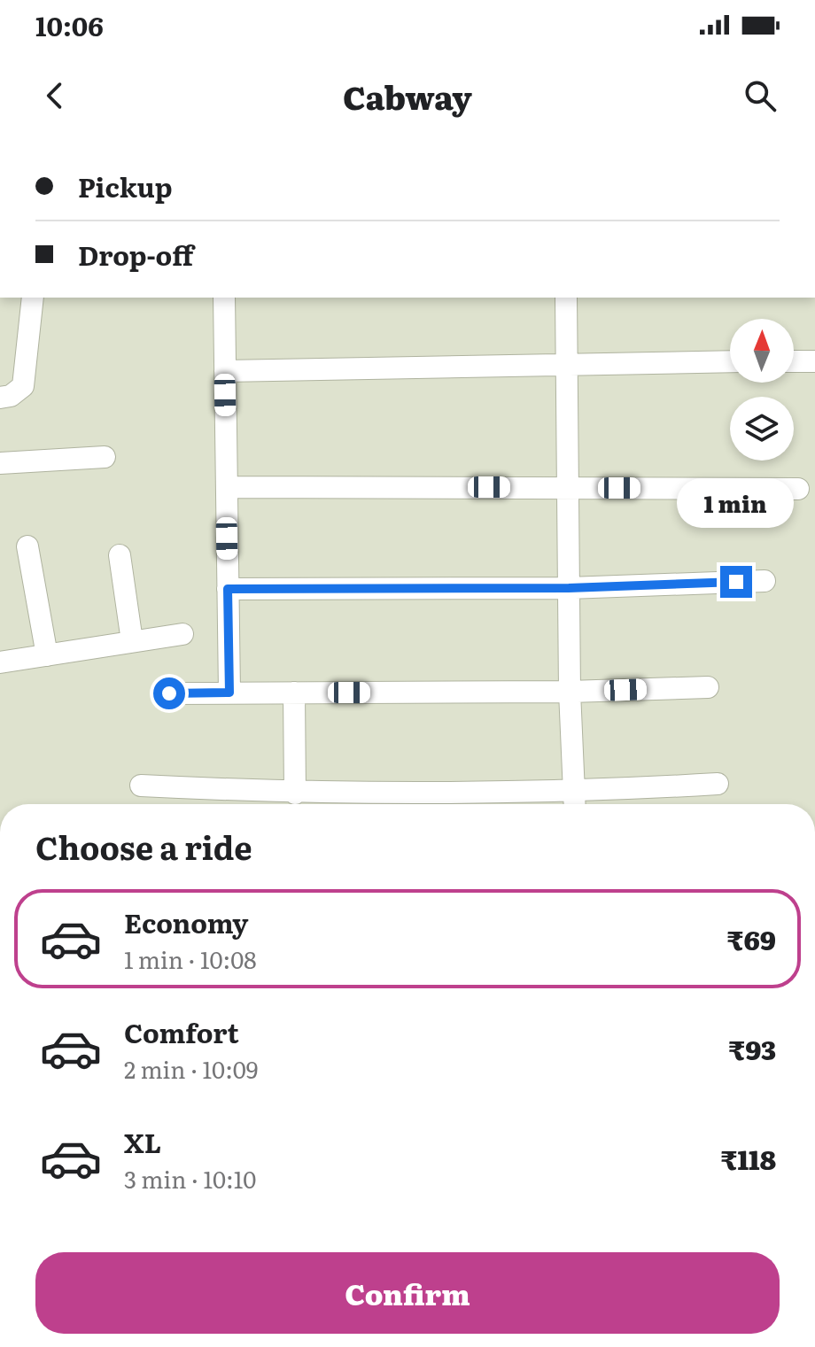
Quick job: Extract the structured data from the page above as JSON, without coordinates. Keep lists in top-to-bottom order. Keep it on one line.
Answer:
{"north":"top","page":{"status":"10:06","header":"Cabway","banner":["Pickup","Drop-off"],"bubble":"1 min","heading":"Choose a ride","list":[{"name":"Economy","note":"1 min · 10:08","value":"₹69"},{"name":"Comfort","note":"2 min · 10:09","value":"₹93"},{"name":"XL","note":"3 min · 10:10","value":"₹118"}],"buttons":"Confirm"}}
